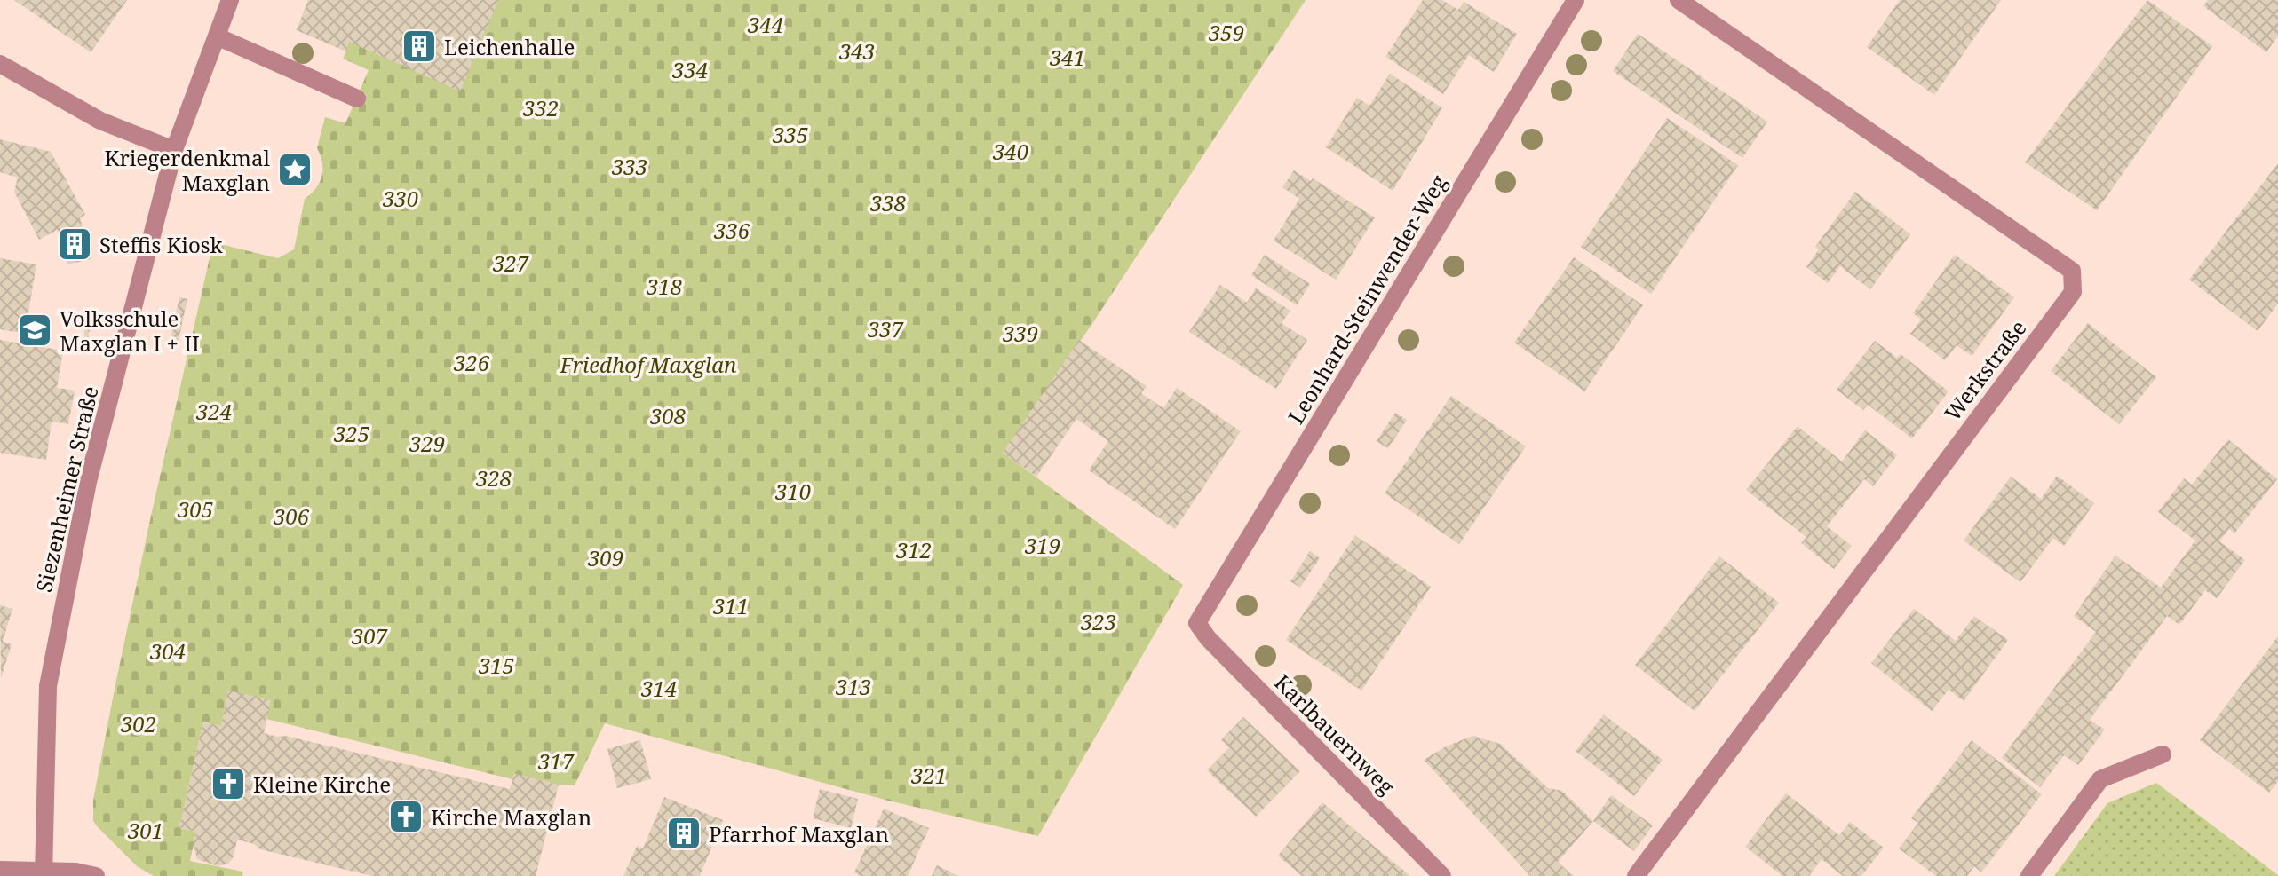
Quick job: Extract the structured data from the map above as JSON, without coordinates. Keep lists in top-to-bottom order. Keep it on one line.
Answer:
{"streets":{"street":["Leonhard-Steinwender-Weg","Werkstraße","Siezenheimer Straße","Karlbauernweg"]},"crossings":[["Leonhard-Steinwender-Weg","Karlbauernweg"]],"parks":["344","359","343","341","334","332","335","340","333","330","338","336","327","318","337","339","326","Friedhof Maxglan","324","308","325","329","328","310","305","306","319","312","309","311","323","307","304","315","313","314","302","317","321","301"],"places":{"building":["Leichenhalle","Steffis Kiosk","Pfarrhof Maxglan"],"place":["Kriegerdenkmal Maxglan"],"school or university":["Volksschule Maxglan I + II"],"church":["Kleine Kirche","Kirche Maxglan"]}}
